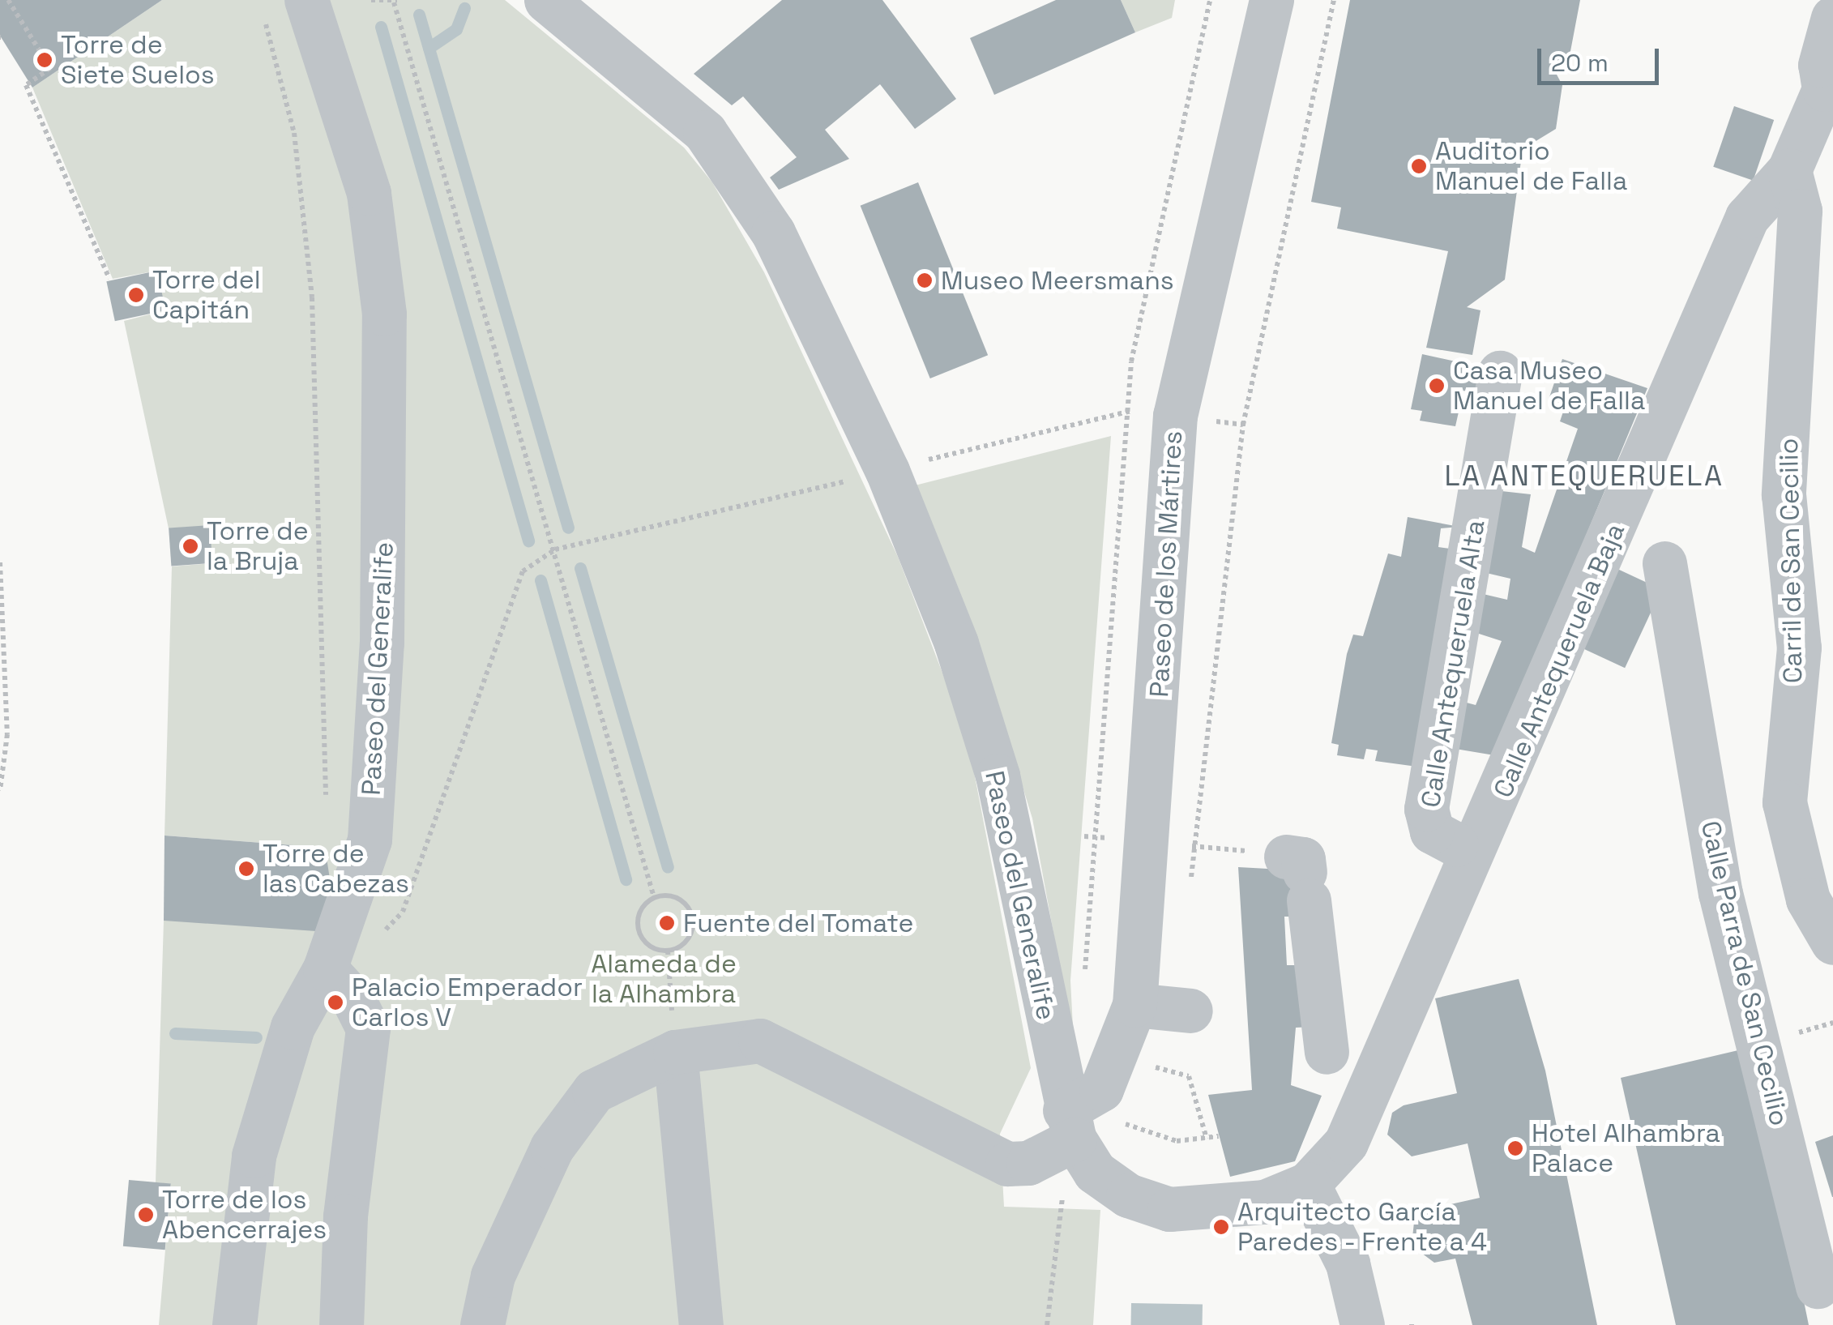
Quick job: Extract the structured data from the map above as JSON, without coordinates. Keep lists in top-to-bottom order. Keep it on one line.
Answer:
{"streets":{"street":["Carril de San Cecilio","Paseo de los Mártires","Calle Antequeruela Baja","Calle Antequeruela Alta","Paseo del Generalife","Calle Parra de San Cecilio"]},"crossings":[["Carril de San Cecilio","Calle Antequeruela Baja"],["Paseo de los Mártires","Paseo del Generalife"]],"districts":["LA ANTEQUERUELA"],"parks":["Alameda de la Alhambra"],"places":["Torre de Siete Suelos","Auditorio Manuel de Falla","Museo Meersmans","Torre del Capitán","Casa Museo Manuel de Falla","Torre de la Bruja","Torre de las Cabezas","Fuente del Tomate","Palacio Emperador Carlos V","Hotel Alhambra Palace","Torre de los Abencerrajes","Arquitecto García Paredes - Frente a 4"],"scale_bar":"20 m"}
